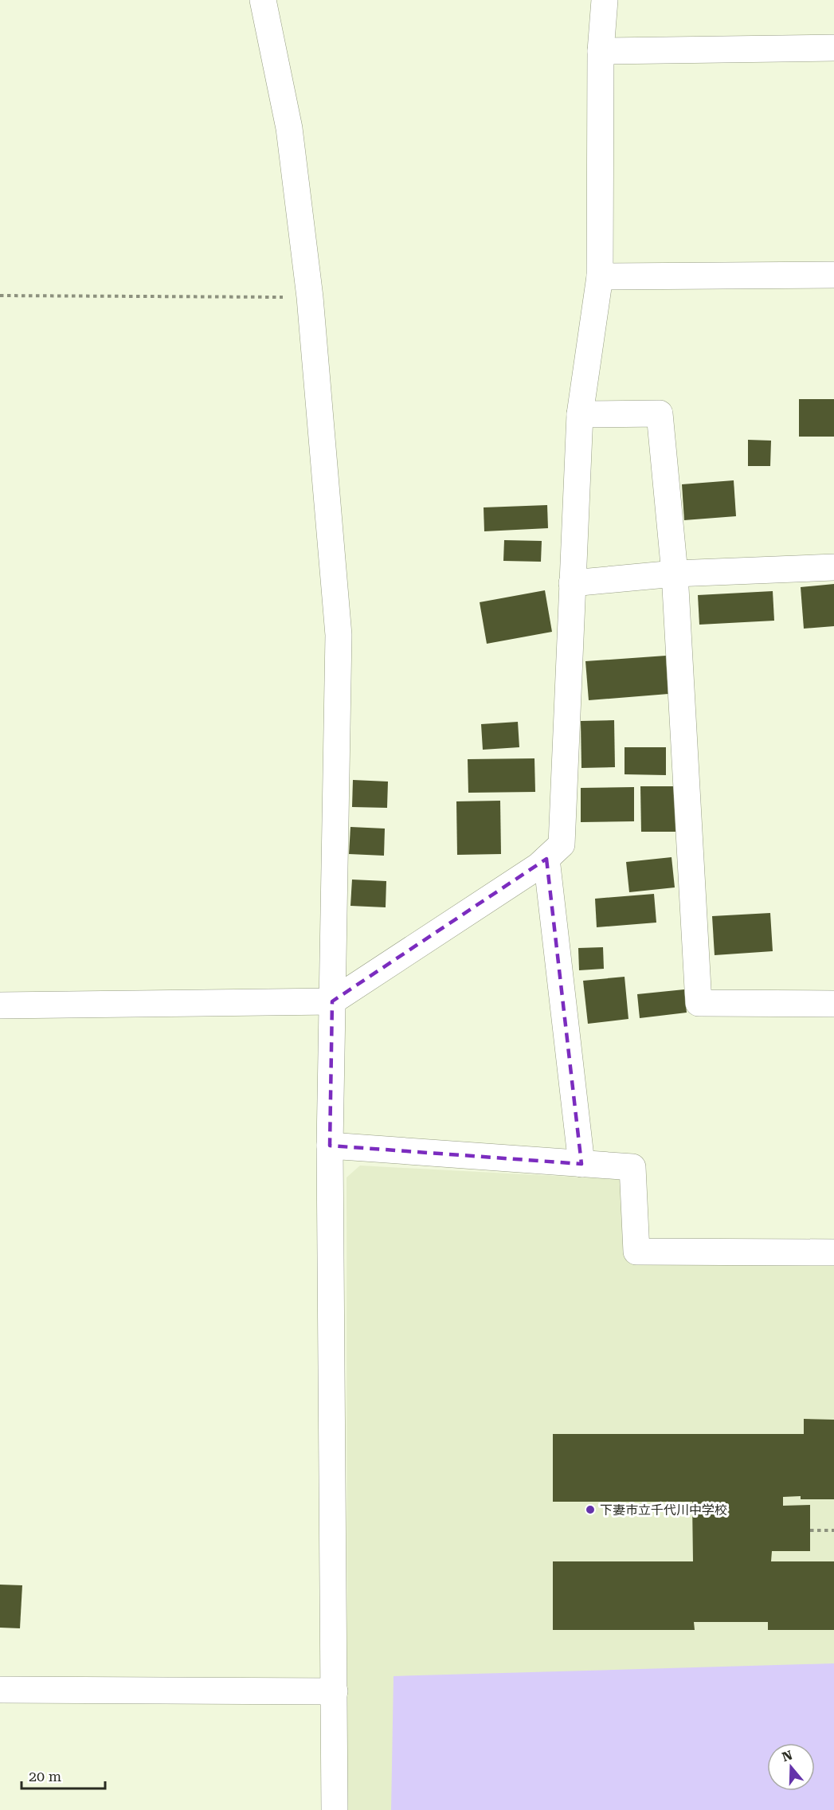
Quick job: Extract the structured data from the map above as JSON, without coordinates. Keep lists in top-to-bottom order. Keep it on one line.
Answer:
{"places":["下妻市立千代川中学校"],"scale_bar":"20 m","north":"top"}
